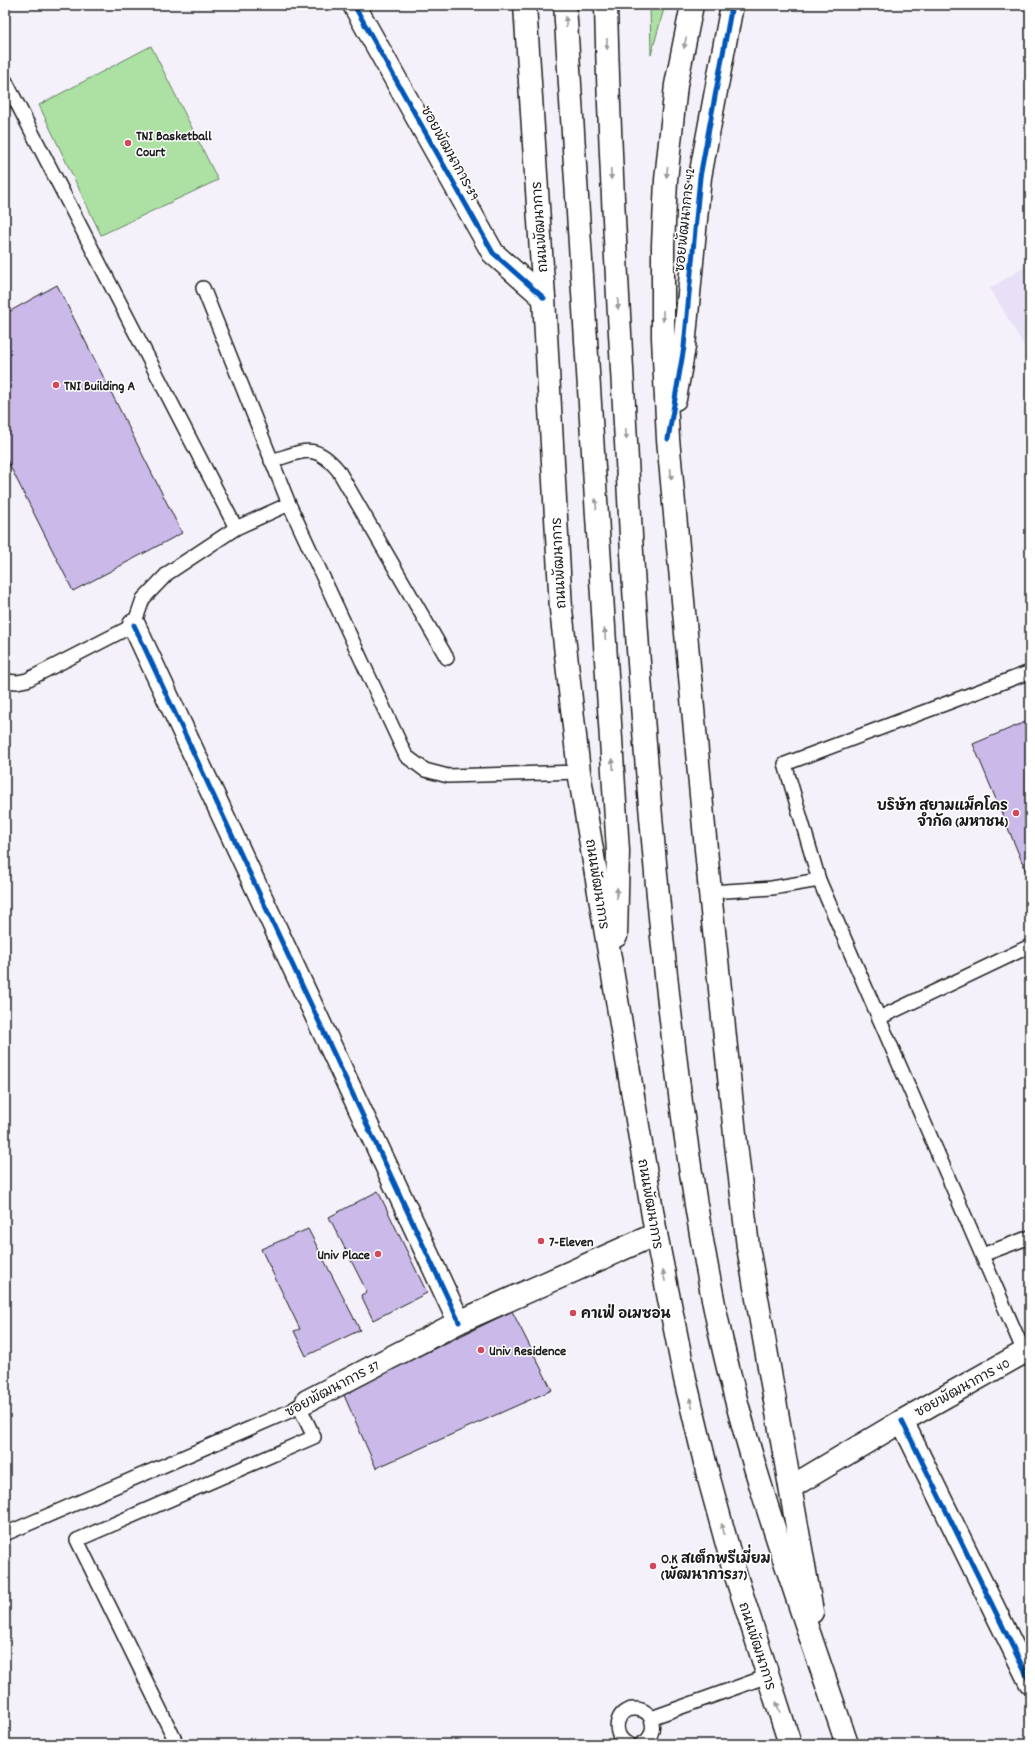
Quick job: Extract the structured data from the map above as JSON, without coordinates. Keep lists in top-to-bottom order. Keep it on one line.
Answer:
{"streets":{"main road":["ซอยพัฒนาการ 39","ซอยพัฒนาการ 42","ถนนพัฒนาการ","ซอยพัฒนาการ 40","ซอยพัฒนาการ 37"]},"crossings":[["ซอยพัฒนาการ 39","ถนนพัฒนาการ"],["ถนนพัฒนาการ","ซอยพัฒนาการ 37"]],"places":["TNI Basketball Court","TNI Building A","บริษัท สยามแม็คโคร จำกัด (มหาชน)","7-Eleven","Univ Place","คาเฟ่ อเมซอน","Univ Residence","O.K สเต็กพรีเมี่ยม (พัฒนาการ37)"]}
